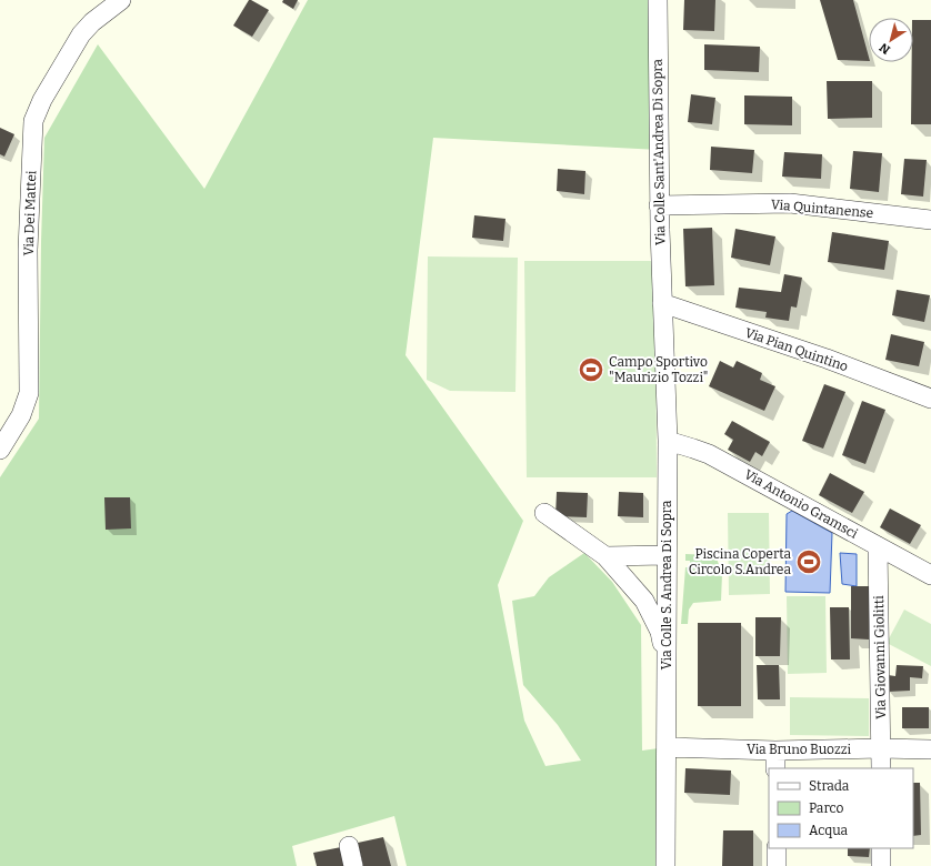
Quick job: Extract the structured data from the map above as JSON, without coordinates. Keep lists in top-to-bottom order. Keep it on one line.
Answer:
{"streets":{"street":["Via Colle Sant'Andrea Di Sopra","Via Quintanense","Via Dei Mattei","Via Pian Quintino","Via Antonio Gramsci","Via Colle S. Andrea Di Sopra","Via Giovanni Giolitti","Via Bruno Buozzi"]},"crossings":[["Via Colle Sant'Andrea Di Sopra","Via Quintanense"],["Via Colle Sant'Andrea Di Sopra","Via Pian Quintino"],["Via Colle Sant'Andrea Di Sopra","Via Colle S. Andrea Di Sopra"],["Via Pian Quintino","Via Colle S. Andrea Di Sopra"],["Via Antonio Gramsci","Via Colle S. Andrea Di Sopra"],["Via Antonio Gramsci","Via Giovanni Giolitti"],["Via Colle S. Andrea Di Sopra","Via Bruno Buozzi"],["Via Giovanni Giolitti","Via Bruno Buozzi"]],"places":{"sports":["Campo Sportivo \"Maurizio Tozzi\"","Piscina Coperta Circolo S.Andrea"]},"legend":["Strada","Parco","Acqua"],"north":"bottom left"}
